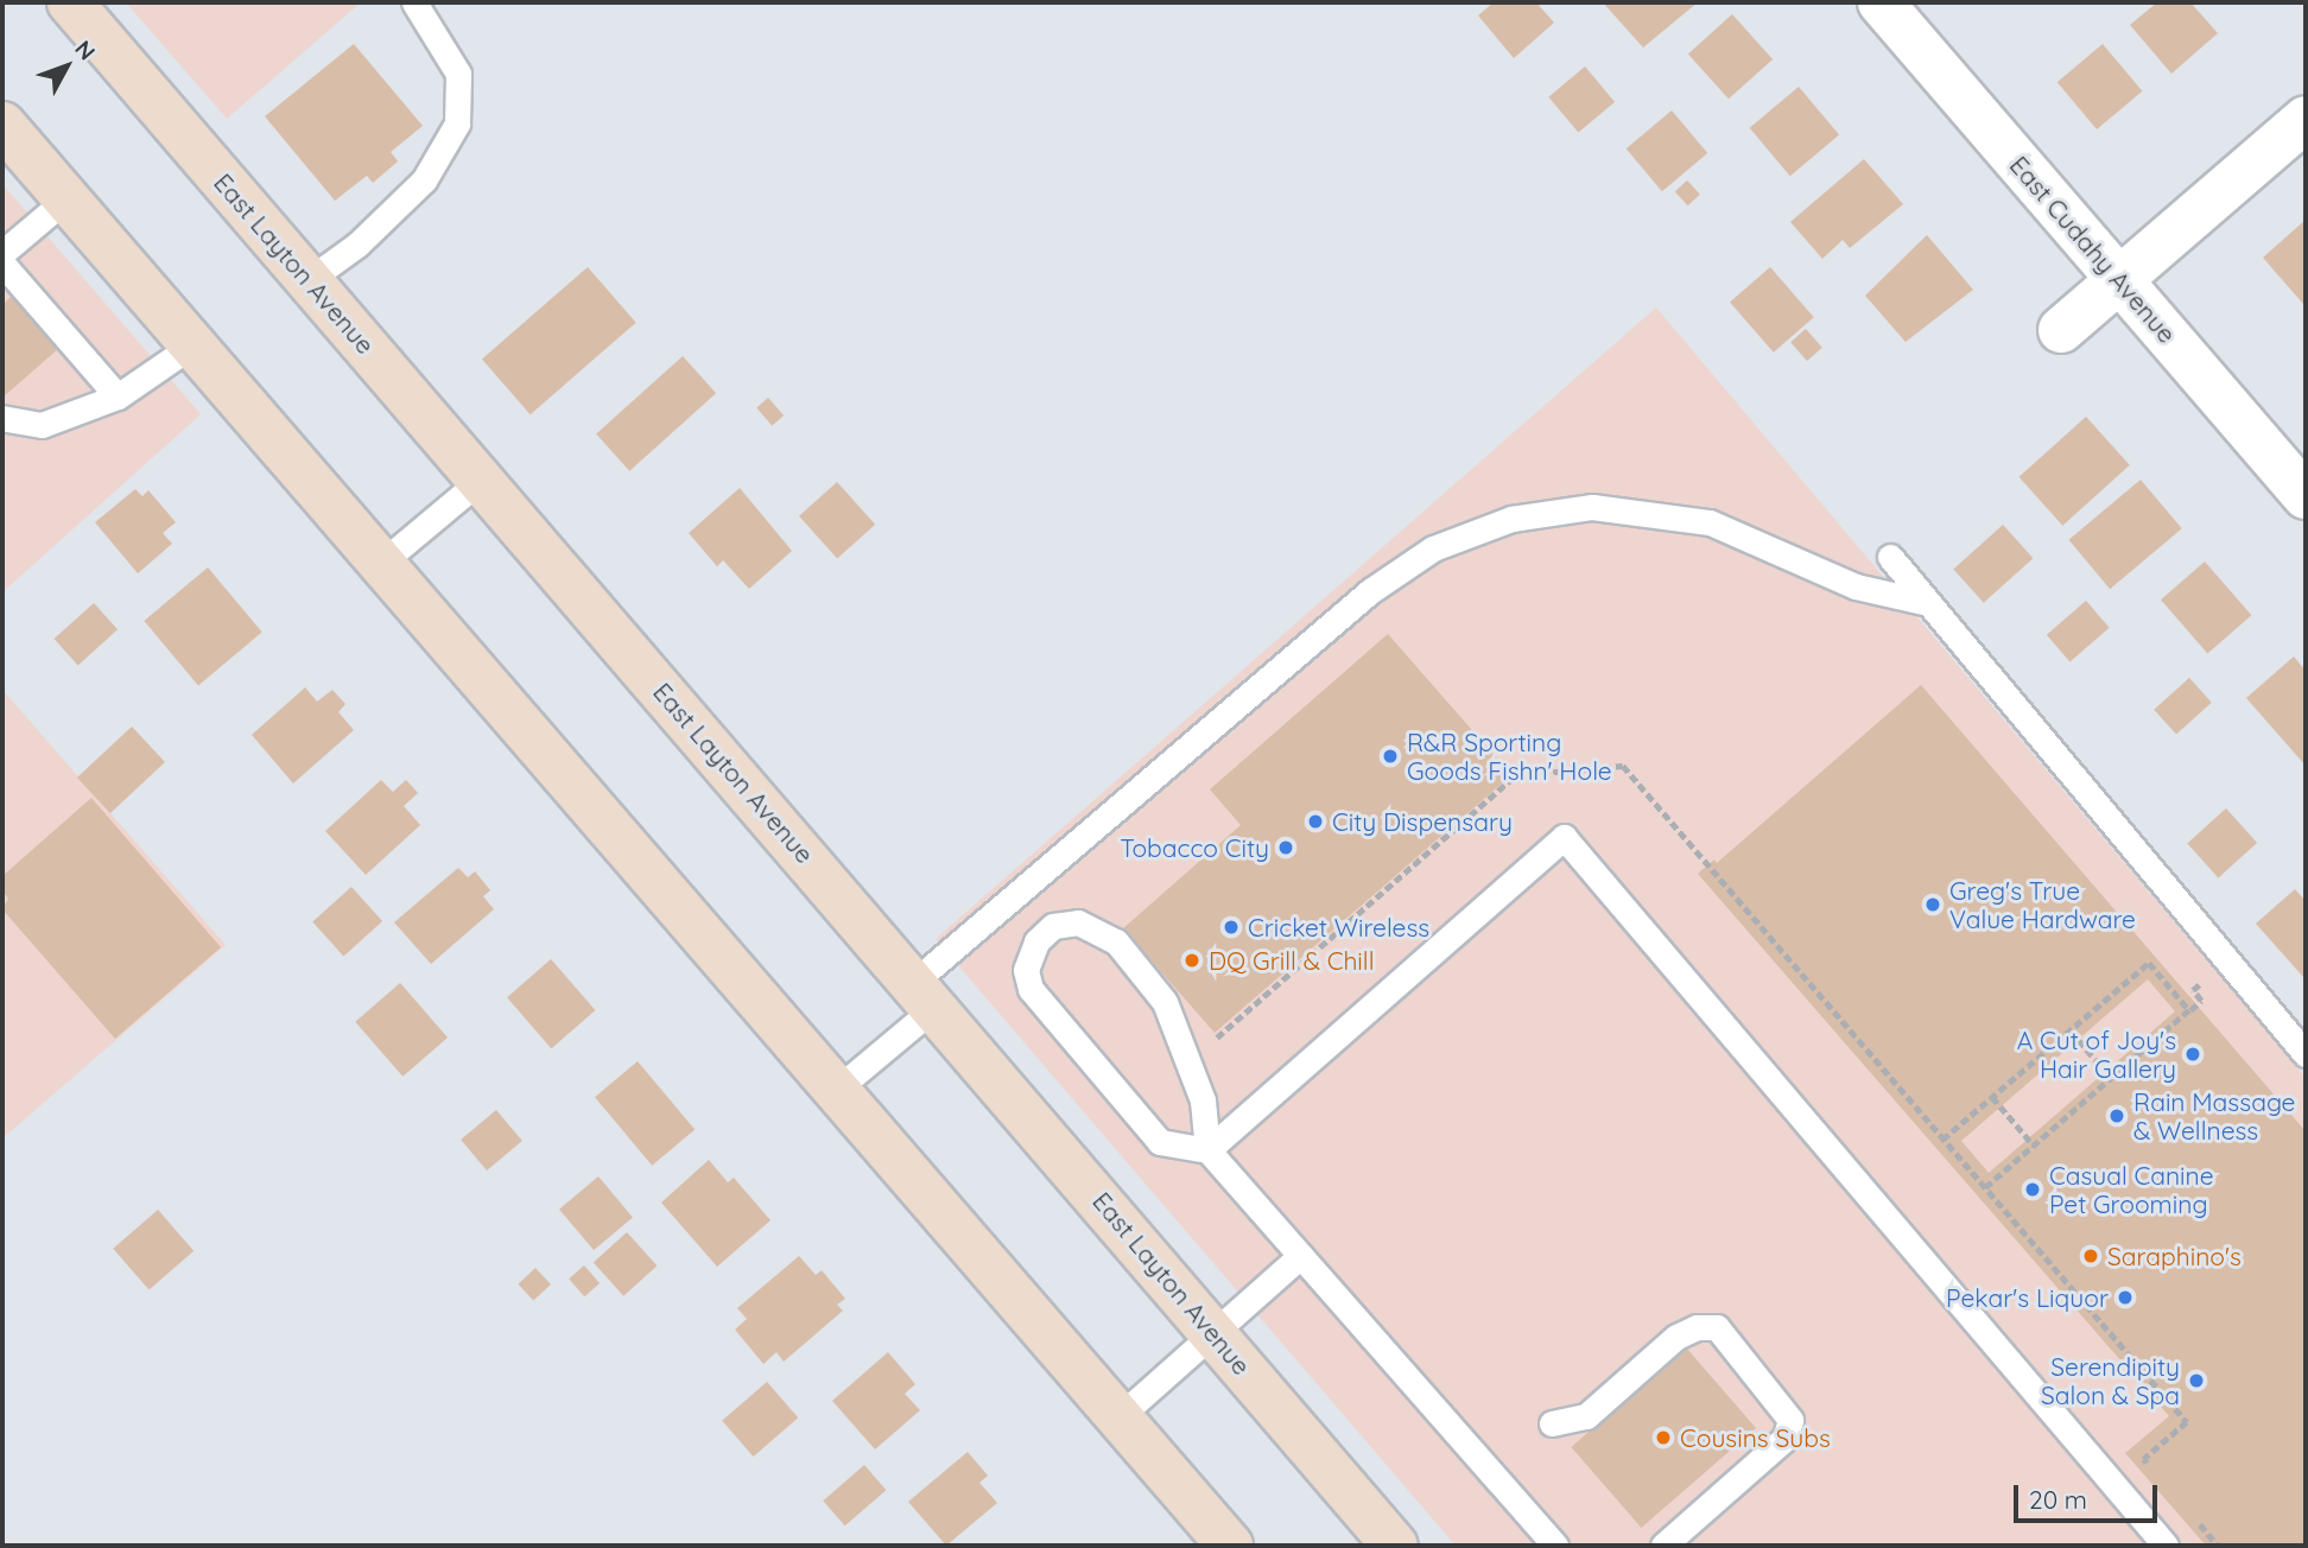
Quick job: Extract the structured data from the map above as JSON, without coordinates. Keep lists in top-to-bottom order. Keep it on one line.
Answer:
{"streets":{"main road":["East Layton Avenue"],"street":["East Cudahy Avenue"]},"places":["R&R Sporting Goods Fishn' Hole","City Dispensary","Tobacco City","Greg's True Value Hardware","Cricket Wireless","DQ Grill & Chill","A Cut of Joy's Hair Gallery","Rain Massage & Wellness","Casual Canine Pet Grooming","Saraphino's","Pekar's Liquor","Serendipity Salon & Spa","Cousins Subs"],"scale_bar":"20 m","north":"top right"}
